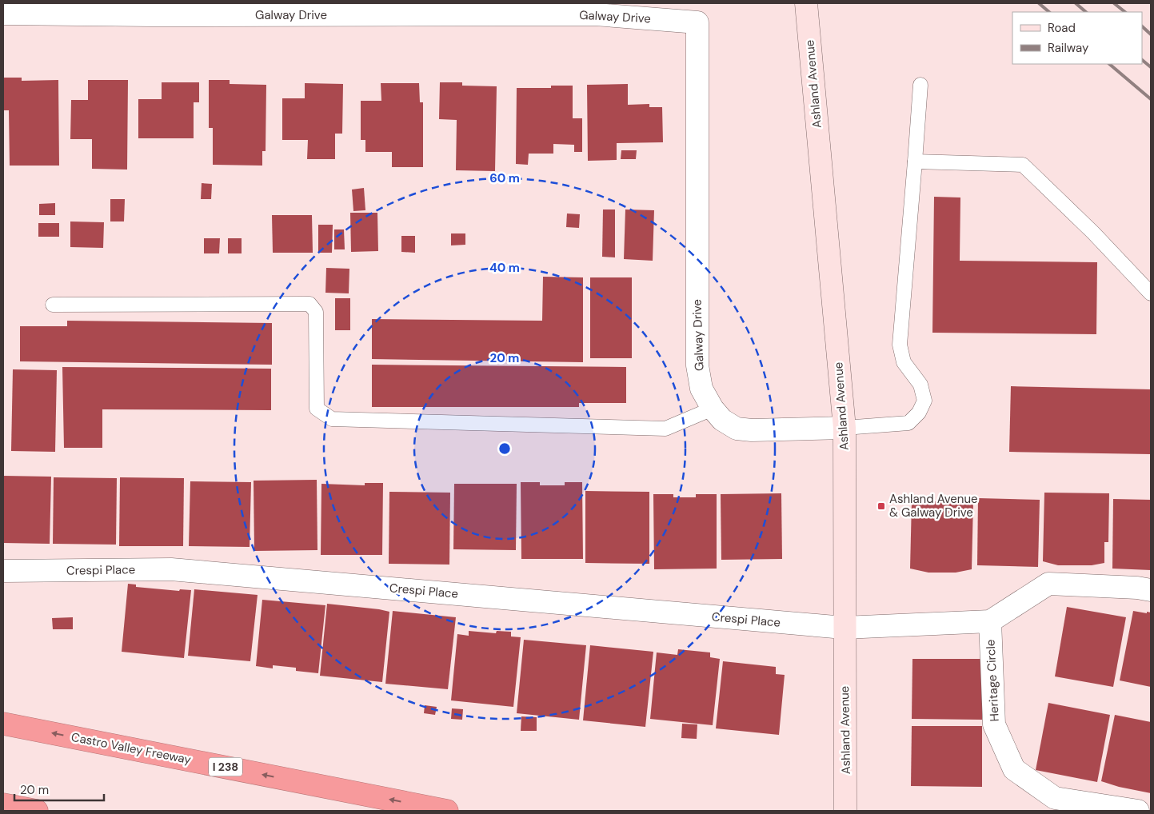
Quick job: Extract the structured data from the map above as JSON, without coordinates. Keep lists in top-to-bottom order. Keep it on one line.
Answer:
{"streets":{"highway":["Castro Valley Freeway","I 238"],"street":["Galway Drive","Ashland Avenue","Crespi Place","Heritage Circle"]},"crossings":[["Galway Drive","Ashland Avenue"],["Ashland Avenue","Crespi Place"]],"one_way":["Castro Valley Freeway"],"places":{"transit":["Ashland Avenue & Galway Drive"]},"legend":["Road","Railway"],"scale_bar":"20 m","rings":["60 m","40 m","20 m"]}
